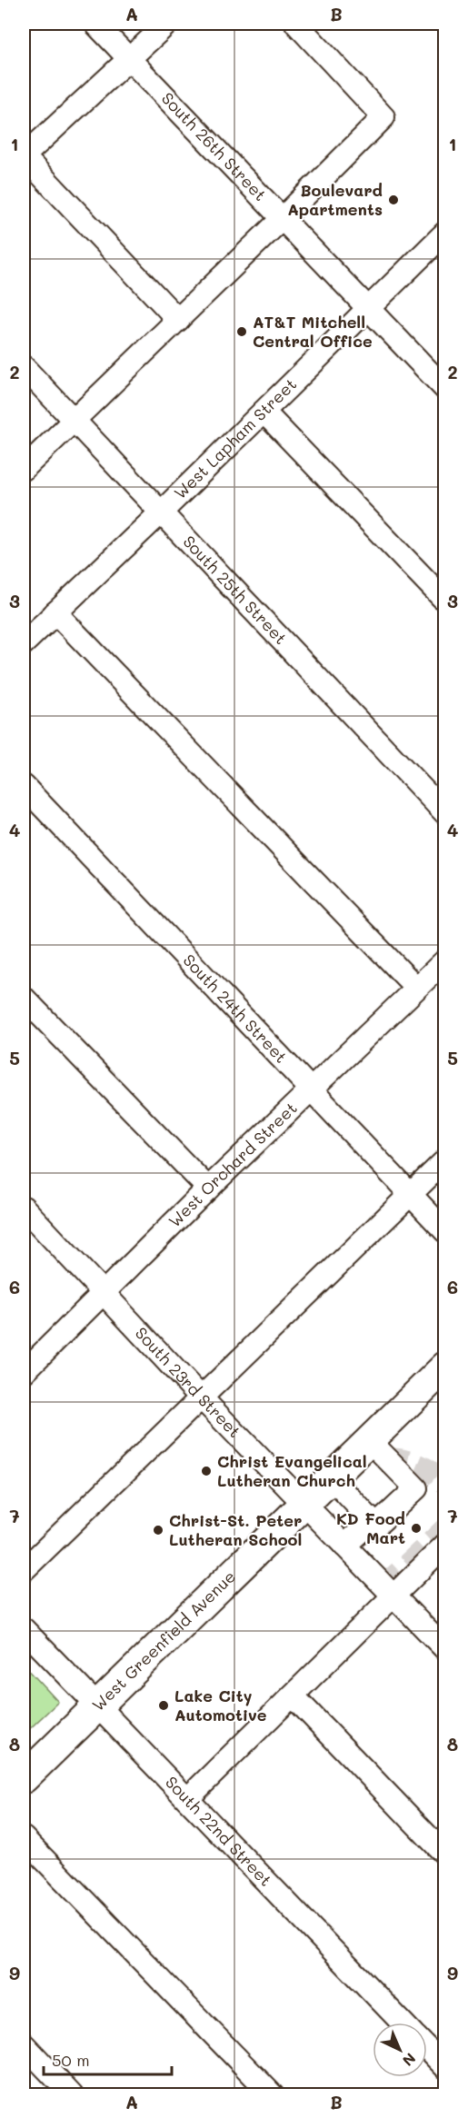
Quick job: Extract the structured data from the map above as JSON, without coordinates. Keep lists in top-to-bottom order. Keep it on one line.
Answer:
{"streets":{"main road":["West Greenfield Avenue"],"street":["South 26th Street","West Lapham Street","South 25th Street","South 24th Street","West Orchard Street","South 23rd Street","South 22nd Street"]},"crossings":[["South 26th Street","West Lapham Street"],["West Lapham Street","South 25th Street"],["South 24th Street","West Orchard Street"],["West Orchard Street","South 23rd Street"],["South 23rd Street","West Greenfield Avenue"],["West Greenfield Avenue","South 22nd Street"]],"places":["Boulevard Apartments","AT&T Mitchell Central Office","Christ Evangelical Lutheran Church","KD Food Mart","Christ-St. Peter Lutheran School","Lake City Automotive"],"scale_bar":"50 m","north":"bottom right","grid":{"columns":["A","B"],"rows":["1","2","3","4","5","6","7","8","9"]}}
